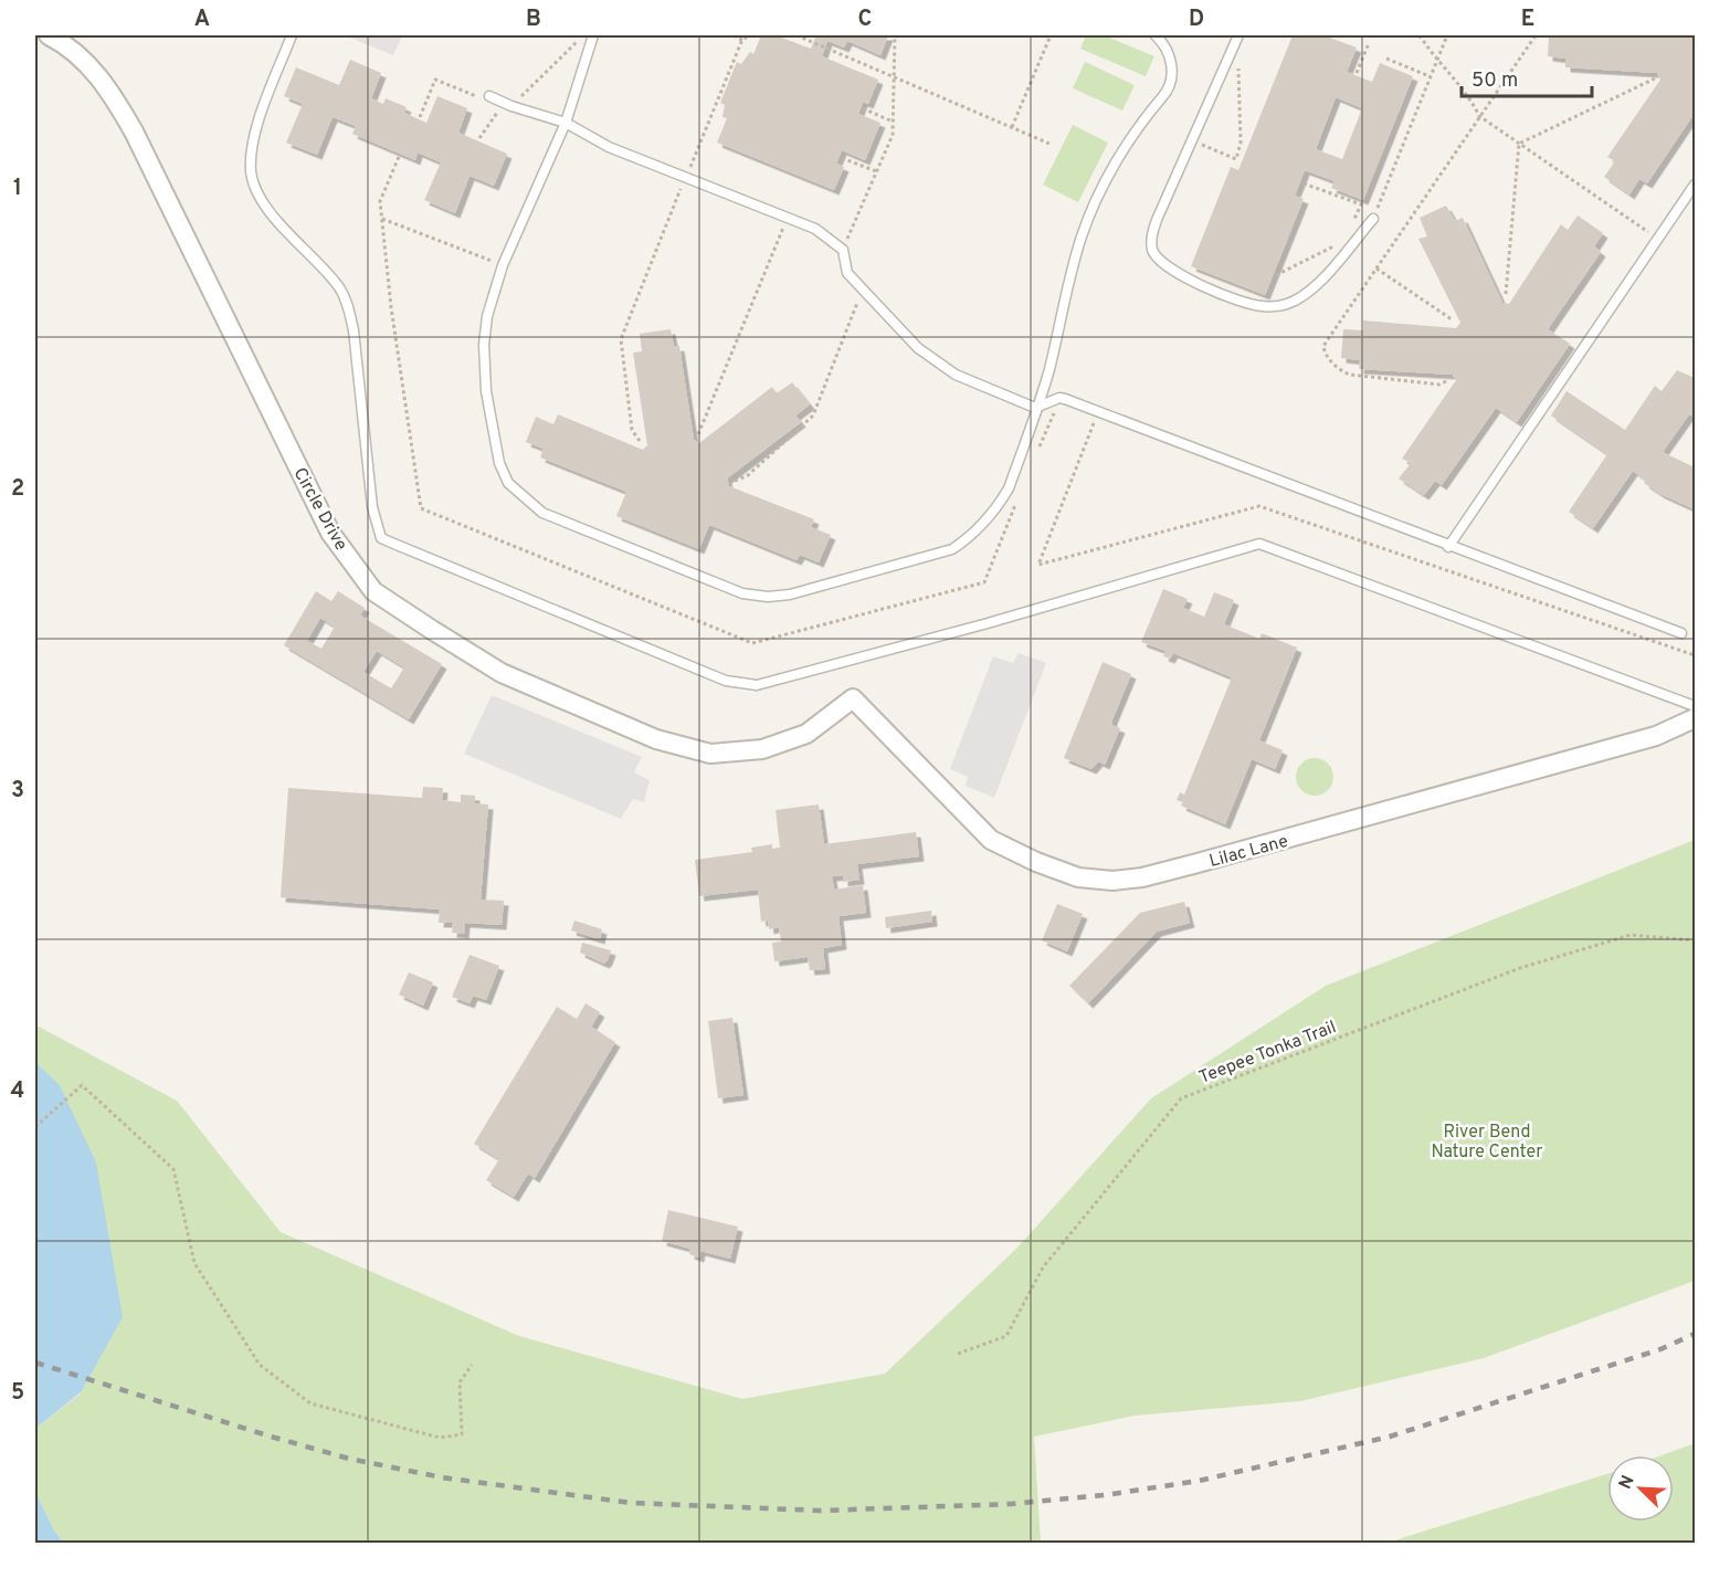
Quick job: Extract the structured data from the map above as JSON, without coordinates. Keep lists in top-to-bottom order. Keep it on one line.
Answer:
{"streets":{"street":["Circle Drive","Lilac Lane"],"path":["Teepee Tonka Trail"]},"crossings":[["Circle Drive","Lilac Lane"]],"parks":["River Bend Nature Center"],"scale_bar":"50 m","north":"top left","grid":{"columns":["A","B","C","D","E"],"rows":["1","2","3","4","5"]}}
